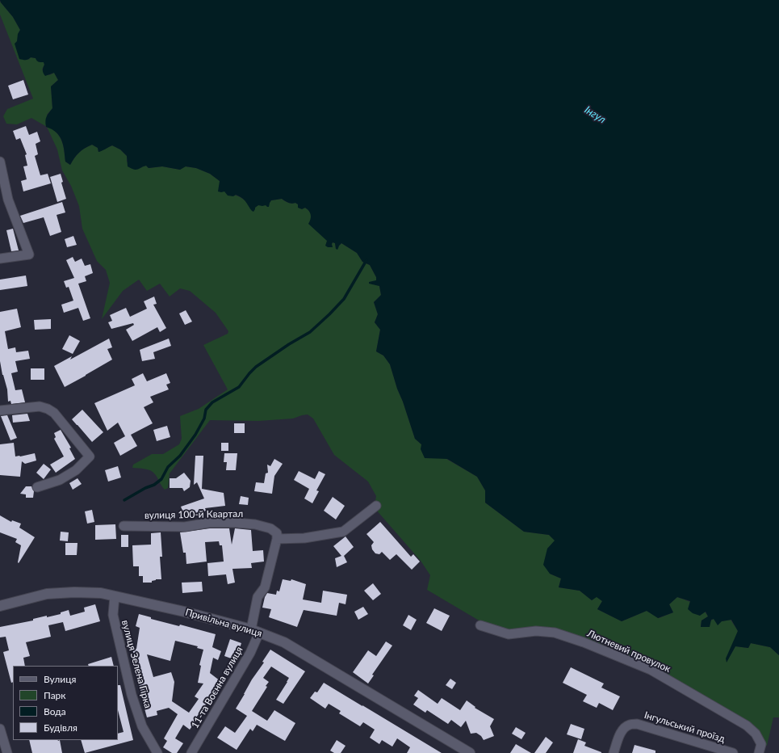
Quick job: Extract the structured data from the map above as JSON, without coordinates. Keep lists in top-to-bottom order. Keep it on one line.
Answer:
{"streets":{"street":["вулиця 100-й Квартал","Привільна вулиця","Лютневий провулок","вулиця Зелена Гірка","11-та Воєнна вулиця","Інгульський проїзд"]},"crossings":[["Привільна вулиця","вулиця Зелена Гірка"],["Привільна вулиця","11-та Воєнна вулиця"]],"water":["Інгул"],"legend":["Вулиця","Парк","Вода","Будівля"]}
